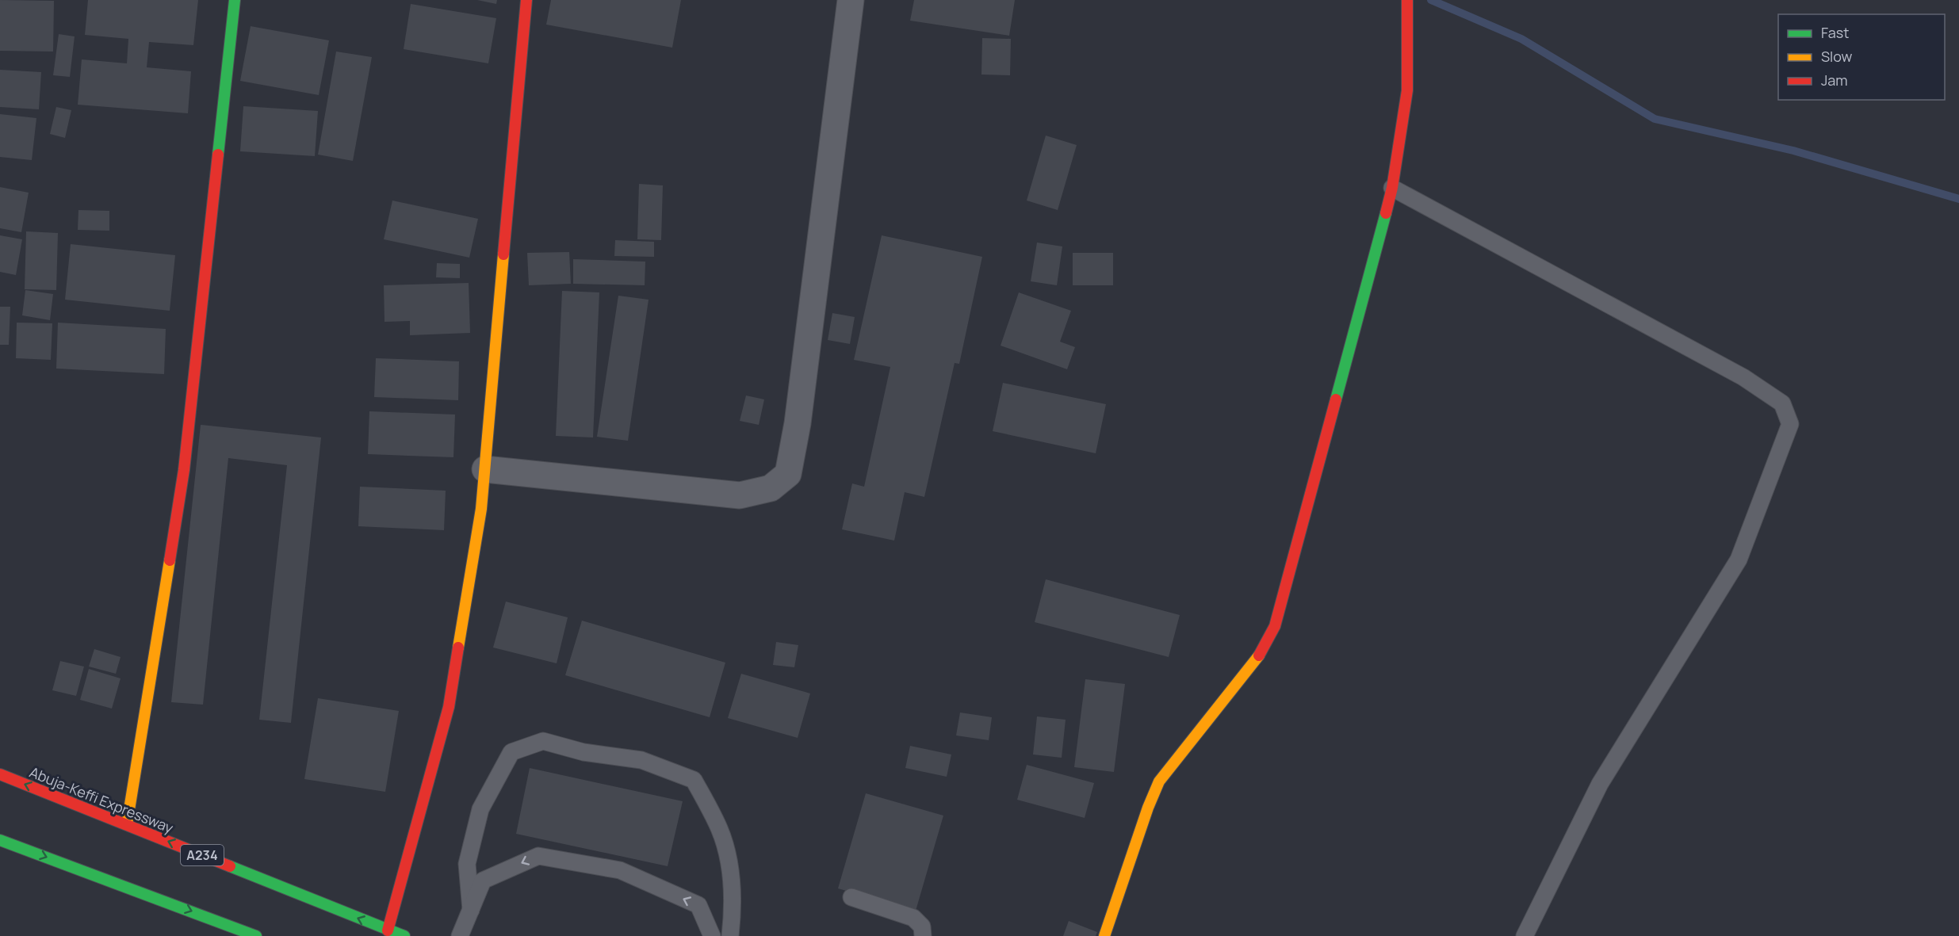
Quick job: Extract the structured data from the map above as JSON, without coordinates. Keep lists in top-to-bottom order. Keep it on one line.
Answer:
{"streets":{"main road":["Abuja-Keffi Expressway","A234"]},"legend":["Fast","Slow","Jam"]}
